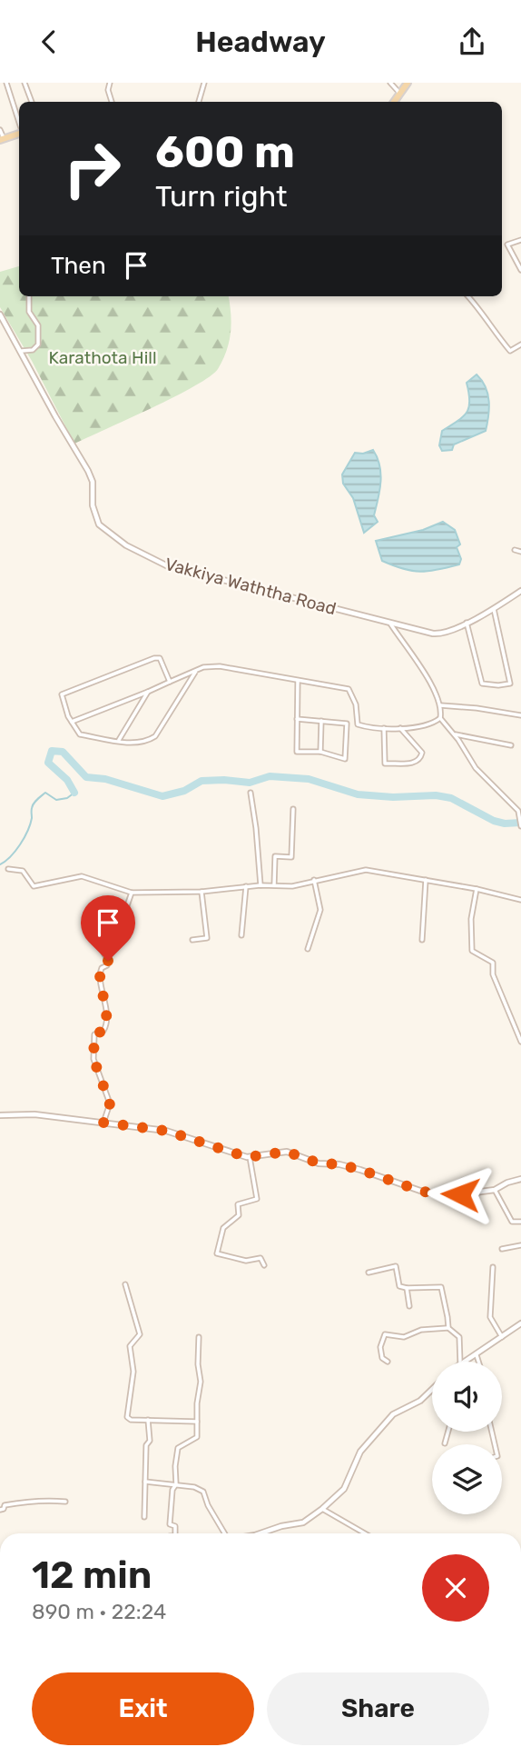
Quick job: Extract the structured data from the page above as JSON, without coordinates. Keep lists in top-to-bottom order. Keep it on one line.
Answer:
{"streets":{"street":["Vakkiya Waththa Road"]},"parks":["Karathota Hill"],"page":{"header":"Headway","turn":["600 m","Turn right"],"then":"Then","heading":["12 min","890 m · 22:24"],"buttons":["Exit","Share"]}}
